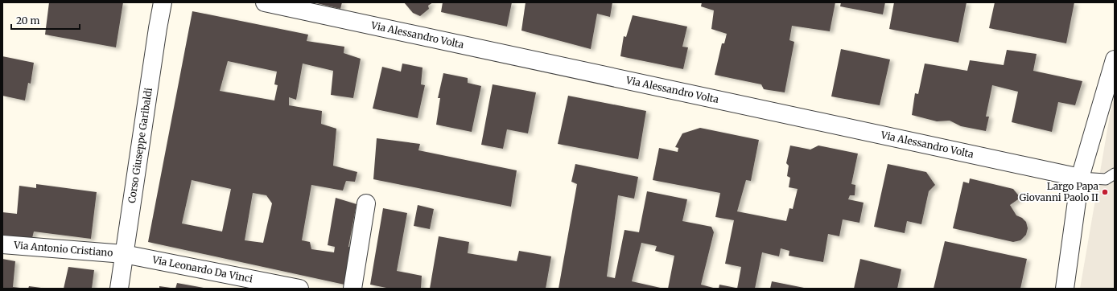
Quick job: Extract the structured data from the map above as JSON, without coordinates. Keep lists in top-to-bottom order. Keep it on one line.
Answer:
{"streets":{"street":["Via Alessandro Volta","Corso Giuseppe Garibaldi","Via Antonio Cristiano","Via Leonardo Da Vinci"]},"crossings":[["Corso Giuseppe Garibaldi","Via Antonio Cristiano"],["Corso Giuseppe Garibaldi","Via Leonardo Da Vinci"],["Via Antonio Cristiano","Via Leonardo Da Vinci"]],"places":["Largo Papa Giovanni Paolo II"],"scale_bar":"20 m"}
